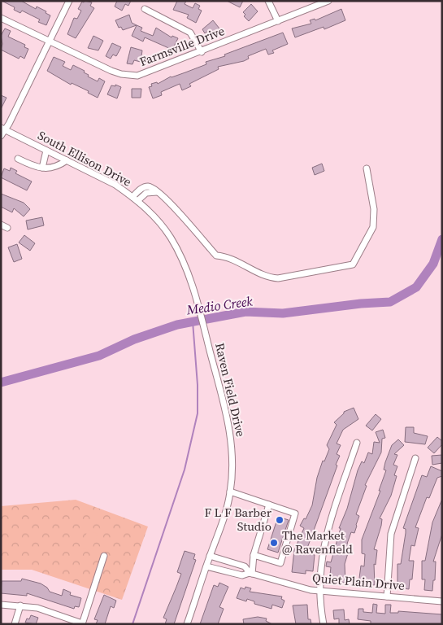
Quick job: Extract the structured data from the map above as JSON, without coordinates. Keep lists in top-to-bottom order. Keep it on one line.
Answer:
{"streets":{"street":["Farmsville Drive","South Ellison Drive","Raven Field Drive","Quiet Plain Drive"]},"crossings":[["South Ellison Drive","Raven Field Drive"],["Raven Field Drive","Quiet Plain Drive"]],"water":["Medio Creek"],"places":["F L F Barber Studio","The Market @ Ravenfield"]}
